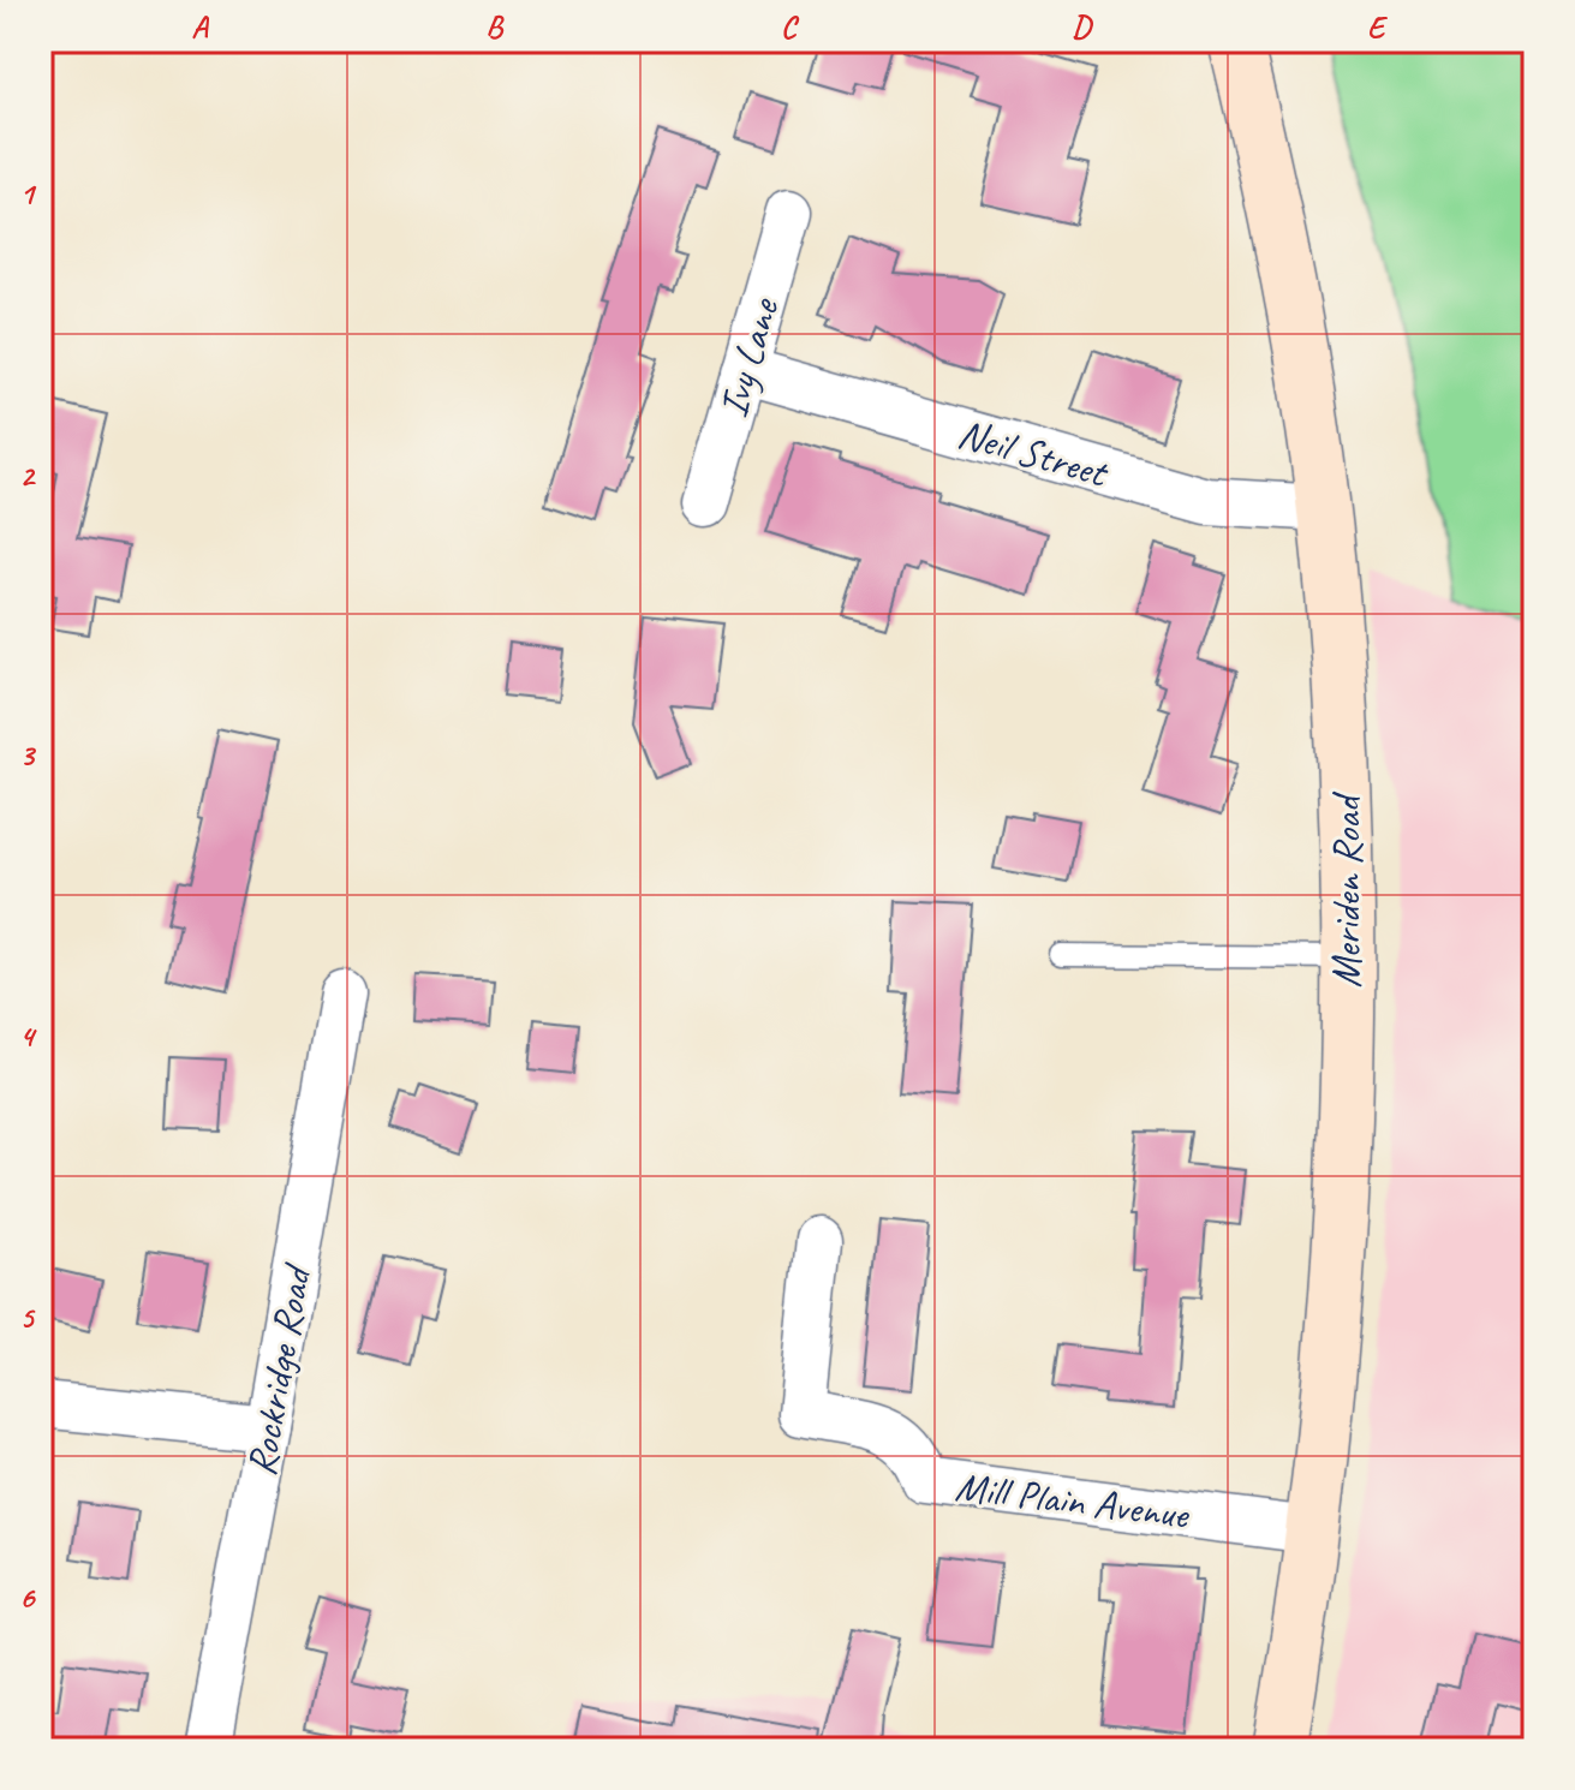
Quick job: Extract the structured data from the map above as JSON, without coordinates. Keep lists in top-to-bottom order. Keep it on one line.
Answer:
{"streets":{"main road":["Meriden Road"],"street":["Ivy Lane","Neil Street","Rockridge Road","Mill Plain Avenue"]},"crossings":[["Ivy Lane","Neil Street"],["Neil Street","Meriden Road"],["Meriden Road","Mill Plain Avenue"]],"grid":{"columns":["A","B","C","D","E"],"rows":["1","2","3","4","5","6"]}}
